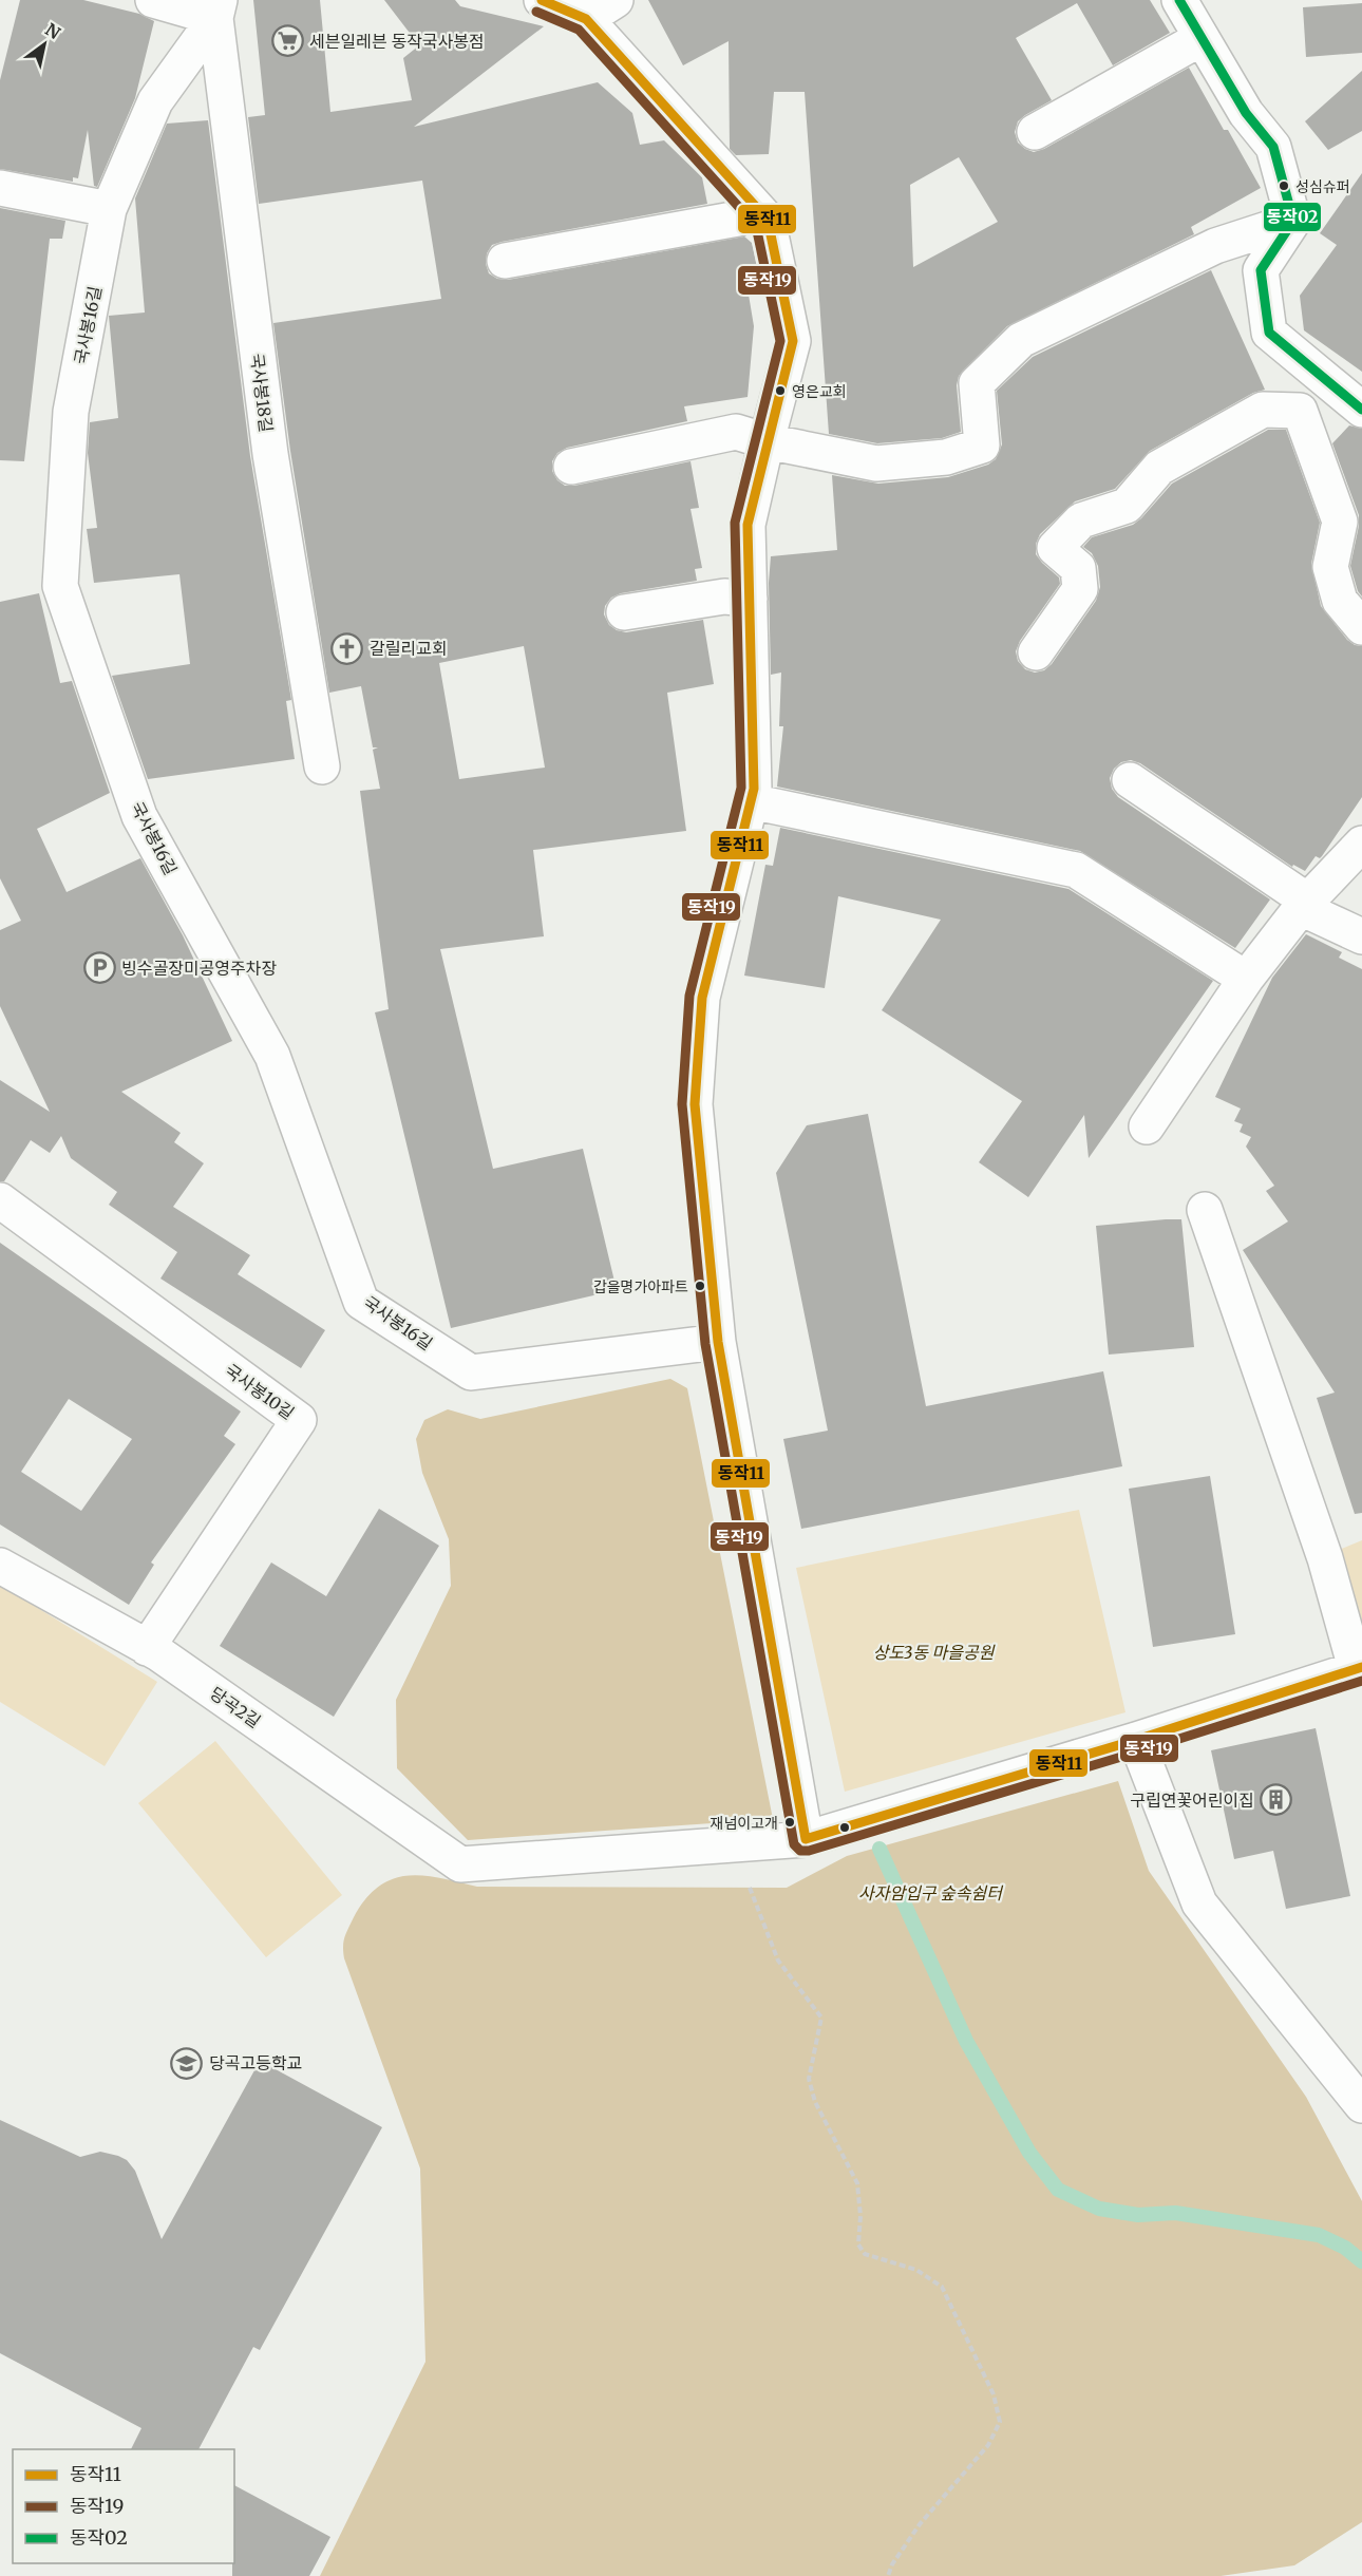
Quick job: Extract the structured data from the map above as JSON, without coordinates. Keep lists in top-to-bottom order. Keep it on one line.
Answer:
{"streets":{"street":["국사봉16길","국사봉18길","국사봉10길","당곡2길"]},"crossings":[["국사봉16길","국사봉18길"],["국사봉10길","당곡2길"]],"parks":["상도3동 마을공원","사자암입구 숲속쉼터"],"places":{"supermarket":["세븐일레븐 동작국사봉점"],"other":["성심슈퍼","영은교회","갑을명가아파트","재넘이고개"],"church":["갈릴리교회"],"parking":["빙수골장미공영주차장"],"building":["구립연꽃어린이집"],"school or university":["당곡고등학교"]},"lines":["transit line 동작11","transit line 동작02","transit line 동작19"],"legend":["동작11","동작19","동작02"],"north":"top right"}
